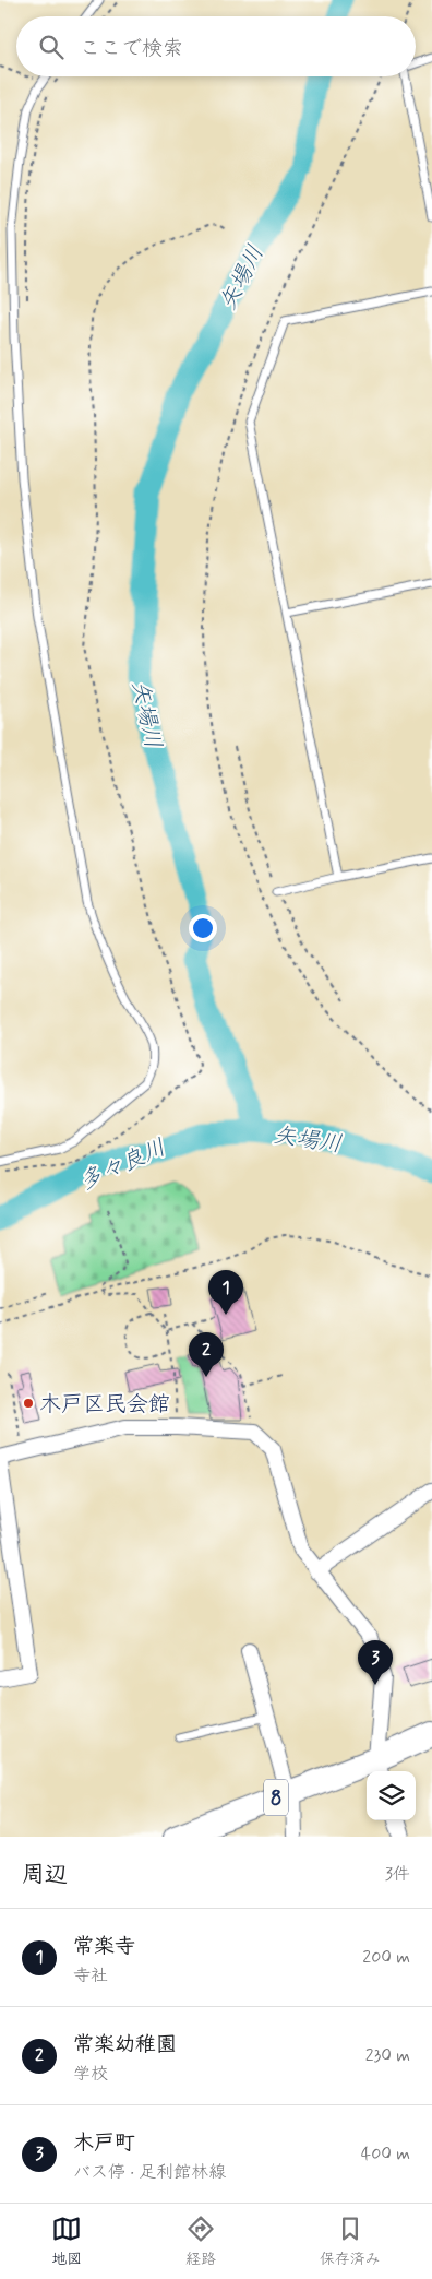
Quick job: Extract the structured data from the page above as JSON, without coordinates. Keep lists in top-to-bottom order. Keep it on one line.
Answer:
{"streets":{"main road":["8"]},"water":["矢場川","多々良川"],"places":["木戸区民会館"],"page":{"search":"ここで検索","pins":["1","2","3"],"heading":["周辺","3件"],"list":[{"mark":"1","name":"常楽寺","note":"寺社","value":"200 m"},{"mark":"2","name":"常楽幼稚園","note":"学校","value":"230 m"},{"mark":"3","name":"木戸町","note":"バス停 · 足利館林線","value":"400 m"}],"nav":["地図","経路","保存済み"]}}
